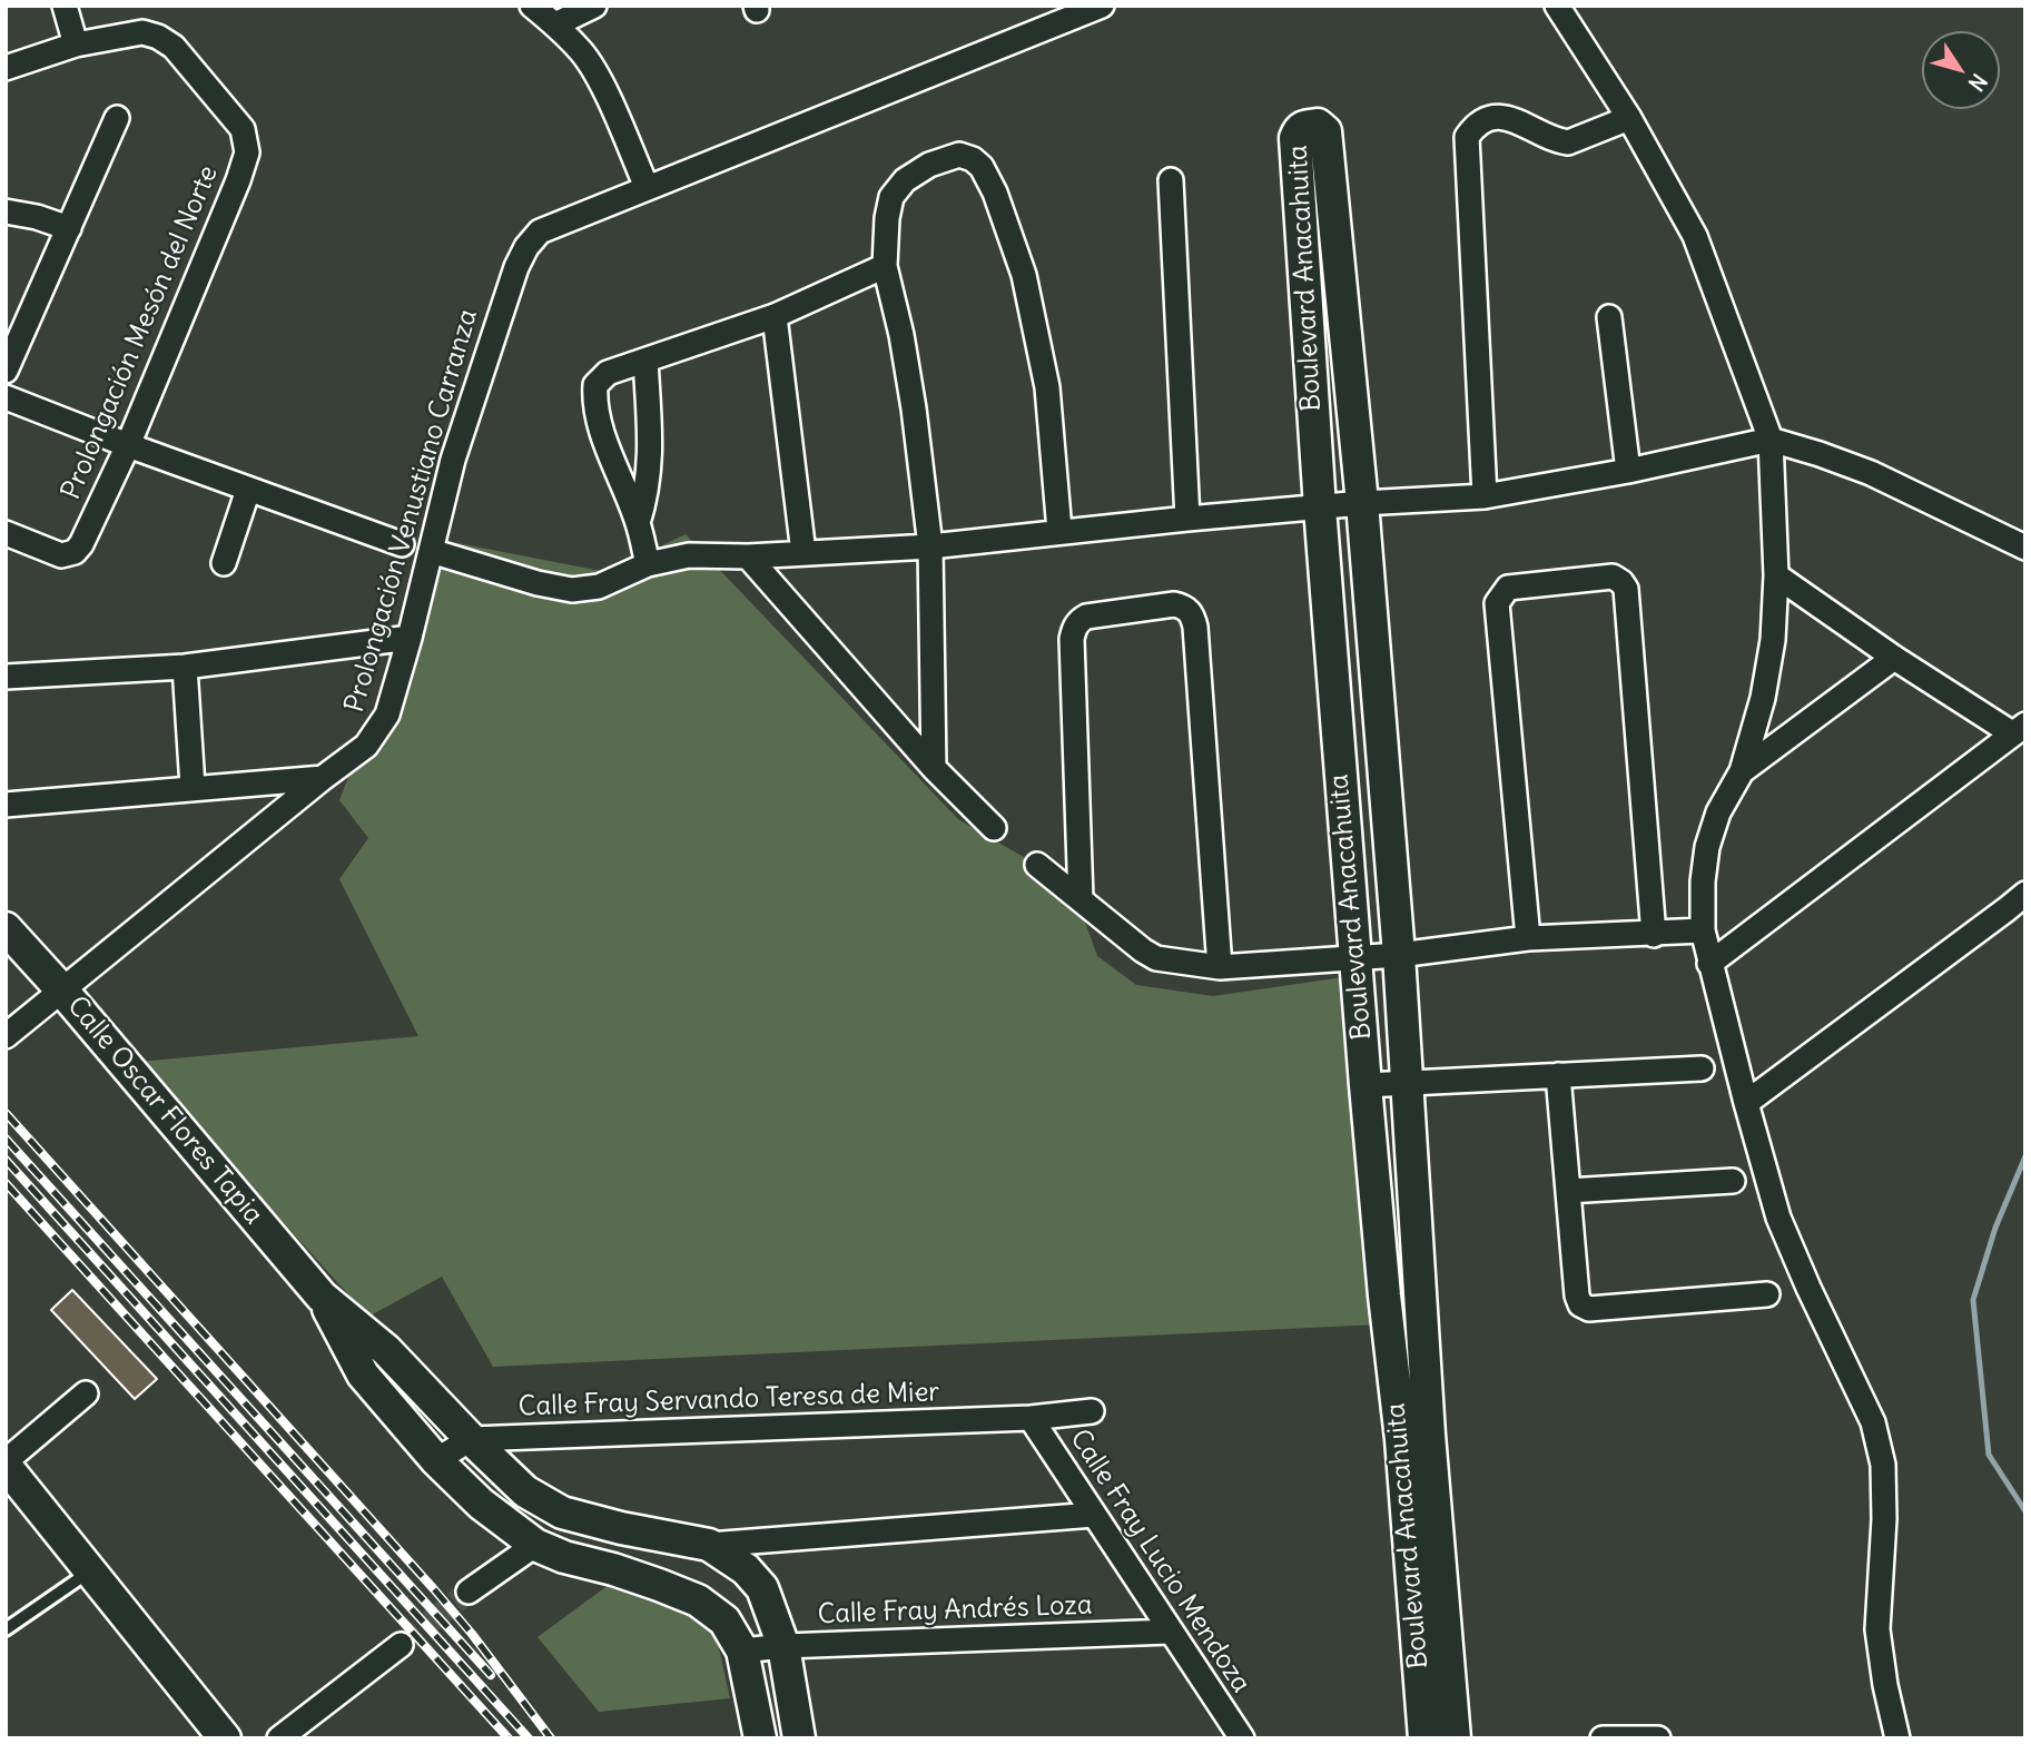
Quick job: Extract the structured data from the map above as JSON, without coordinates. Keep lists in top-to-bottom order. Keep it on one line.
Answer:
{"streets":{"street":["Boulevard Anacahuita","Prolongación Mesón del Norte","Prolongación Venustiano Carranza","Calle Oscar Flores Tapia","Calle Fray Servando Teresa de Mier","Calle Fray Lucio Mendoza","Calle Fray Andrés Loza"]},"crossings":[["Prolongación Venustiano Carranza","Calle Oscar Flores Tapia"],["Calle Oscar Flores Tapia","Calle Fray Servando Teresa de Mier"],["Calle Oscar Flores Tapia","Calle Fray Andrés Loza"],["Calle Fray Servando Teresa de Mier","Calle Fray Lucio Mendoza"],["Calle Fray Lucio Mendoza","Calle Fray Andrés Loza"]],"north":"bottom right"}
